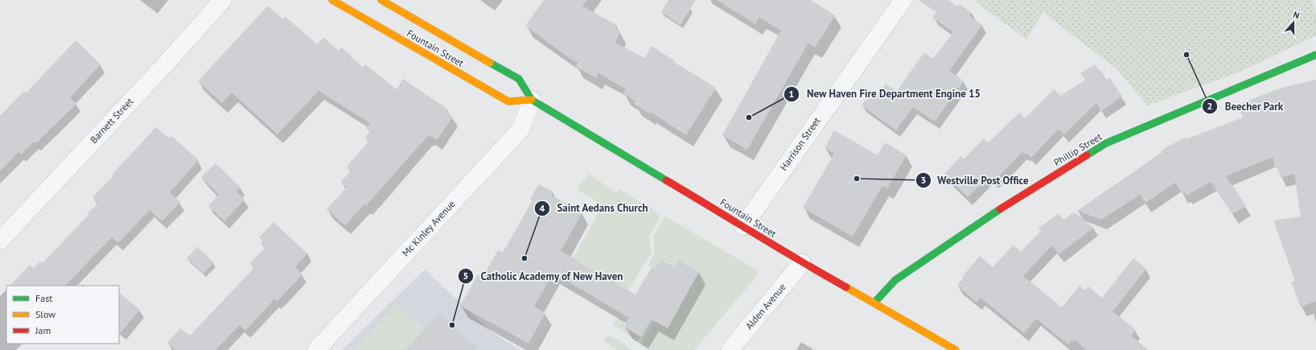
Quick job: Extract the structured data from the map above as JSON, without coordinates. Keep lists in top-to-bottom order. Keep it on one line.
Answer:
{"streets":{"main road":["Fountain Street","Phillip Street"],"street":["Barnett Street","Harrison Street","Mc Kinley Avenue","Alden Avenue"]},"crossings":[["Fountain Street","Harrison Street"],["Fountain Street","Phillip Street"],["Fountain Street","Mc Kinley Avenue"],["Fountain Street","Alden Avenue"]],"places":["Beecher Park","New Haven Fire Department Engine 15","Westville Post Office","Saint Aedans Church","Catholic Academy of New Haven"],"legend":["Fast","Slow","Jam"],"north":"top"}
